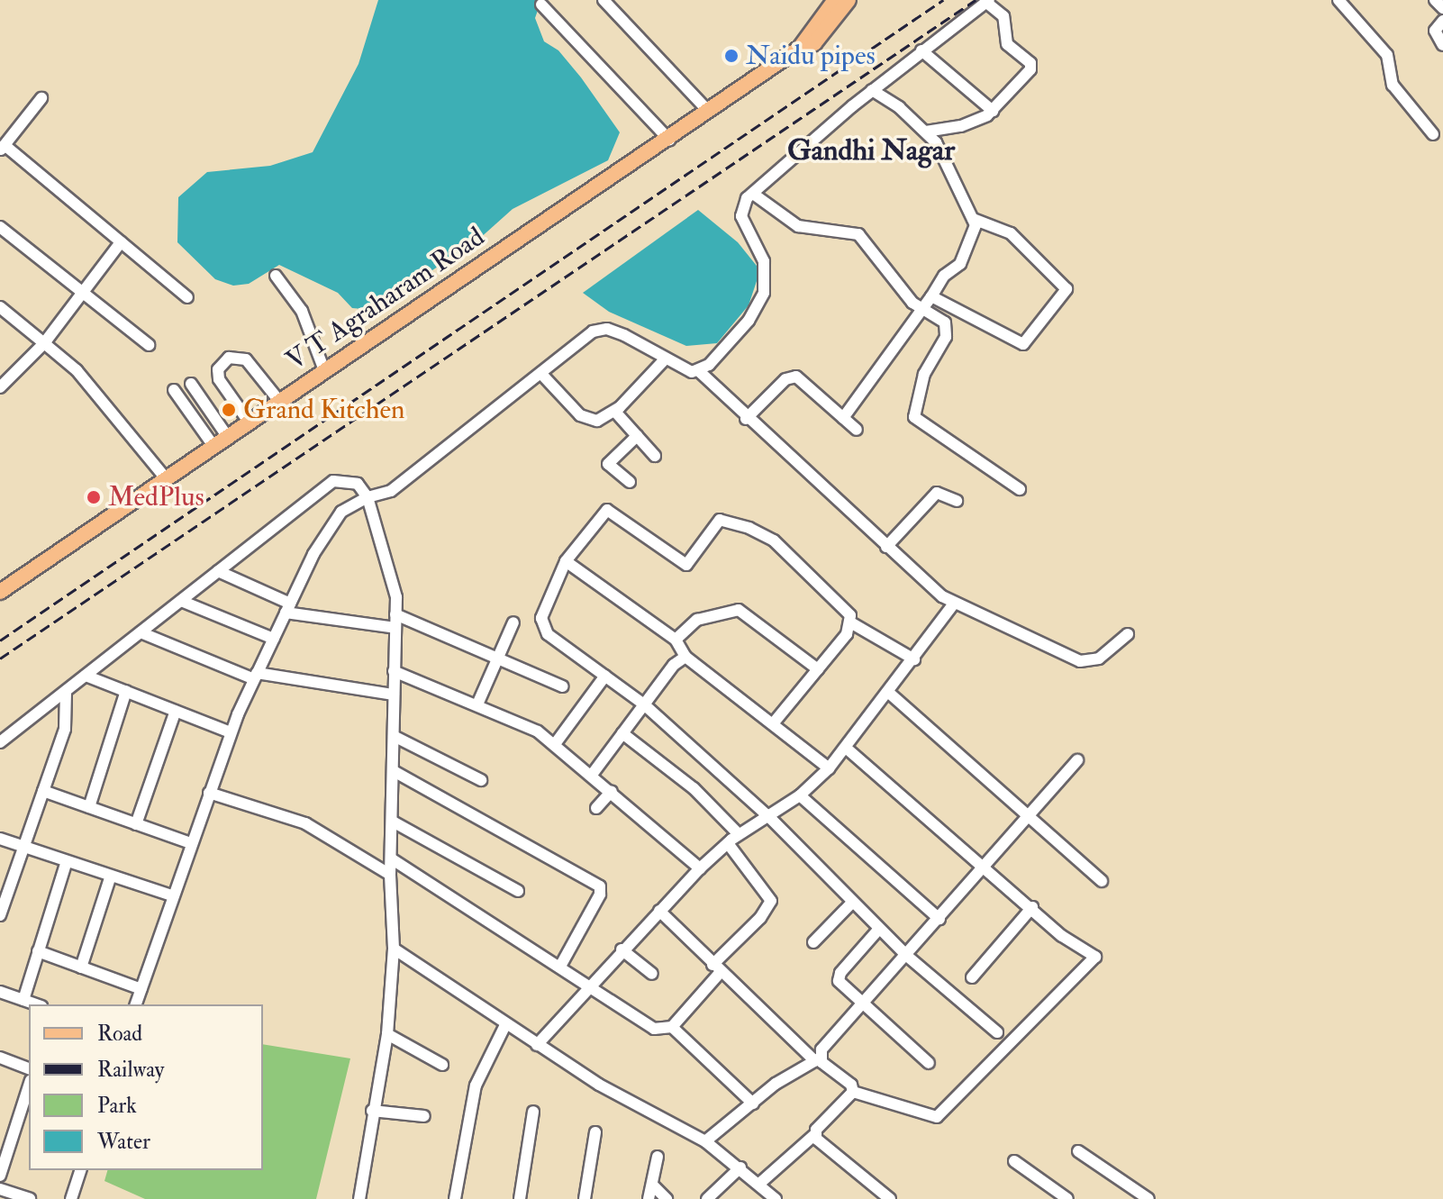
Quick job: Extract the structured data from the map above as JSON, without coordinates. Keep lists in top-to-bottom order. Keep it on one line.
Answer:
{"streets":{"main road":["V T Agraharam Road"]},"districts":["Gandhi Nagar"],"places":["Naidu pipes","Grand Kitchen","MedPlus"],"legend":["Road","Railway","Park","Water"]}
